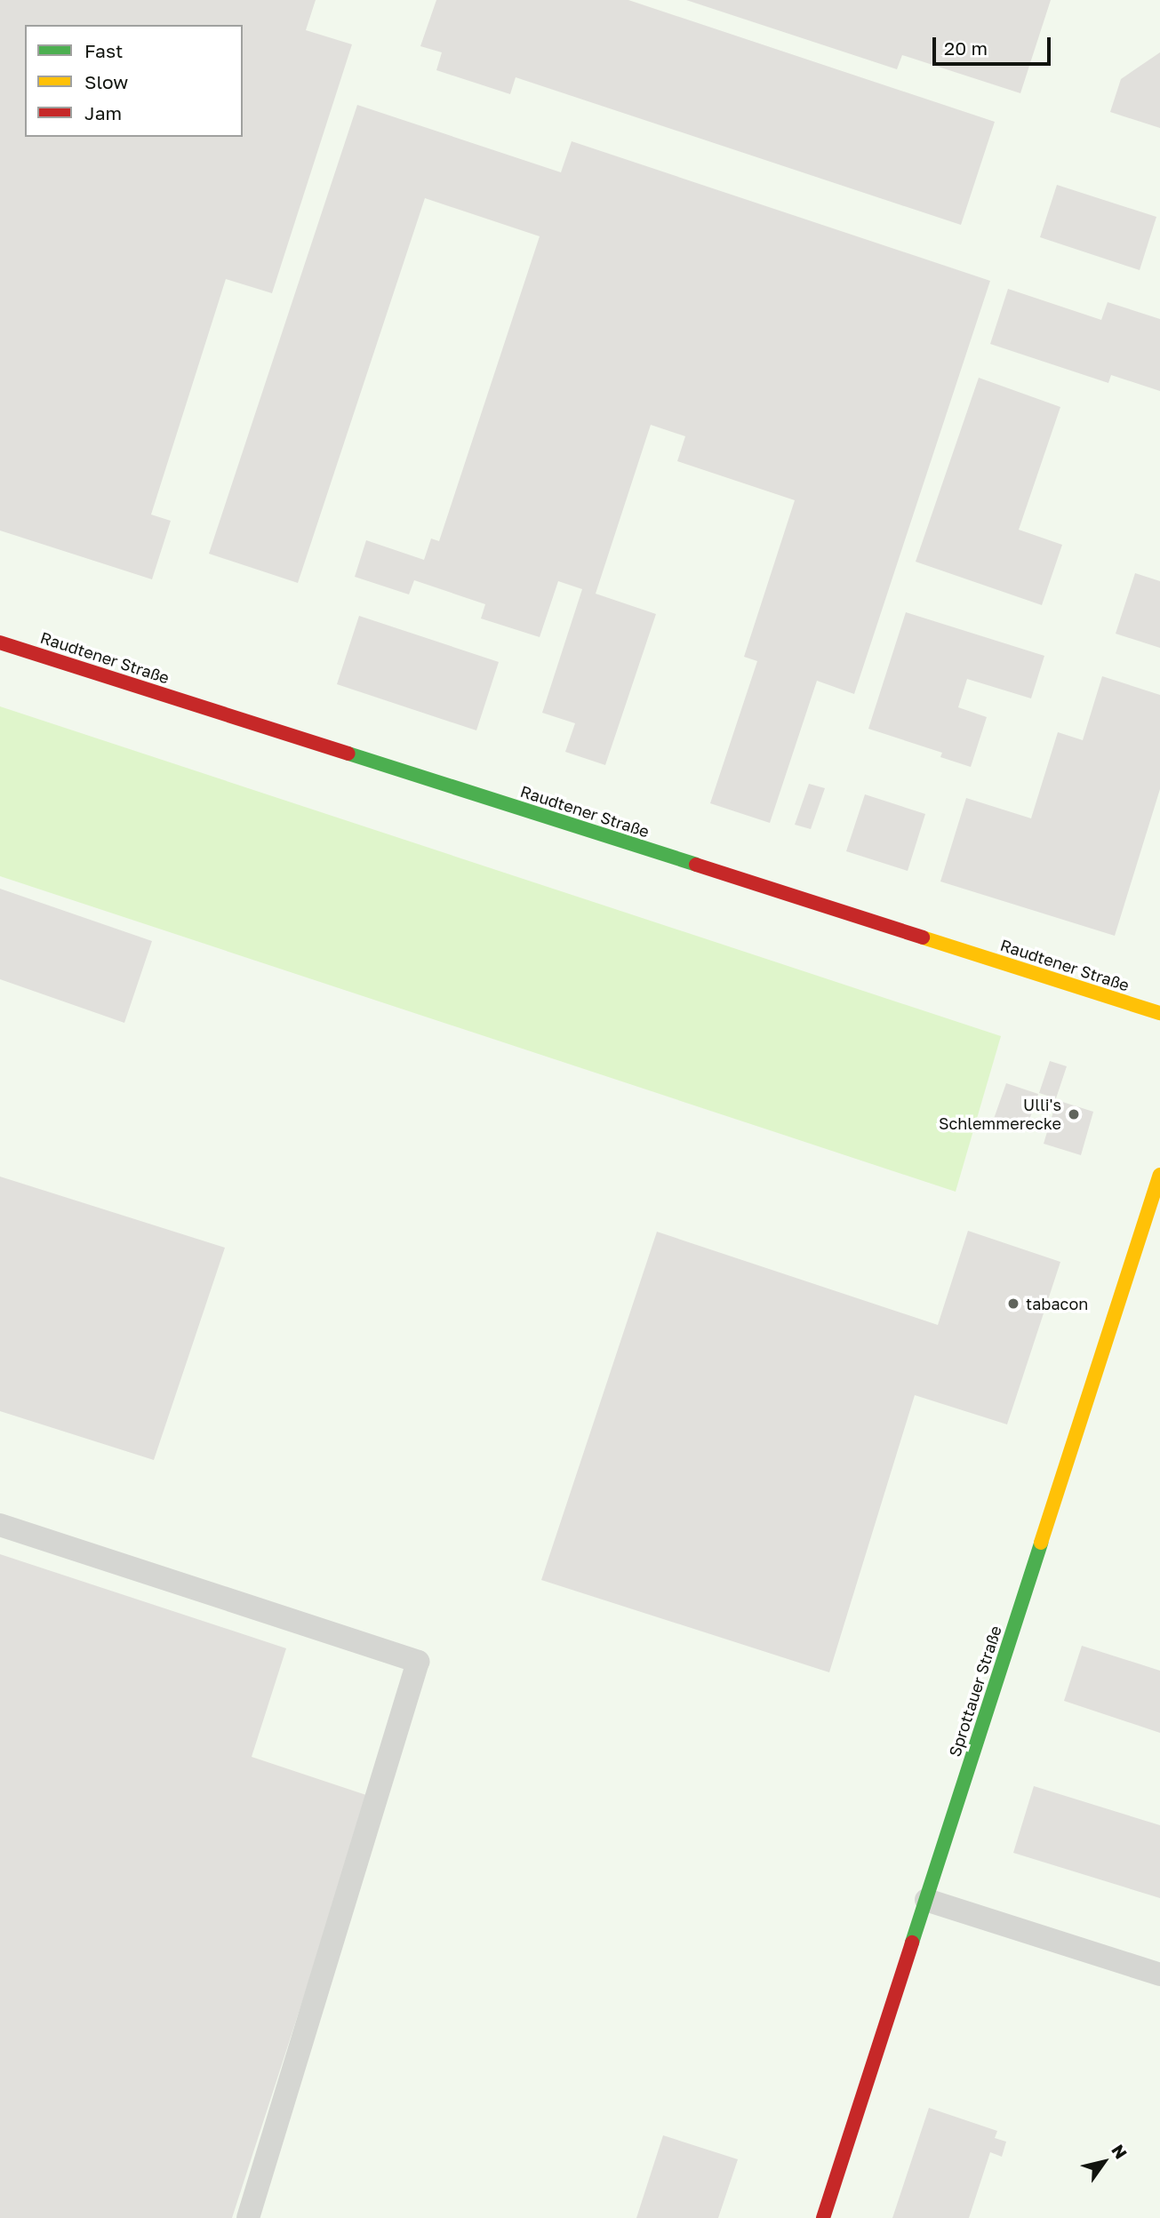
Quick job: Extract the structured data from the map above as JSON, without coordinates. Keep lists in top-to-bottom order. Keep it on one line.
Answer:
{"streets":{"street":["Raudtener Straße","Sprottauer Straße"]},"places":["Ulli's Schlemmerecke","tabacon"],"legend":["Fast","Slow","Jam"],"scale_bar":"20 m","north":"top right"}
